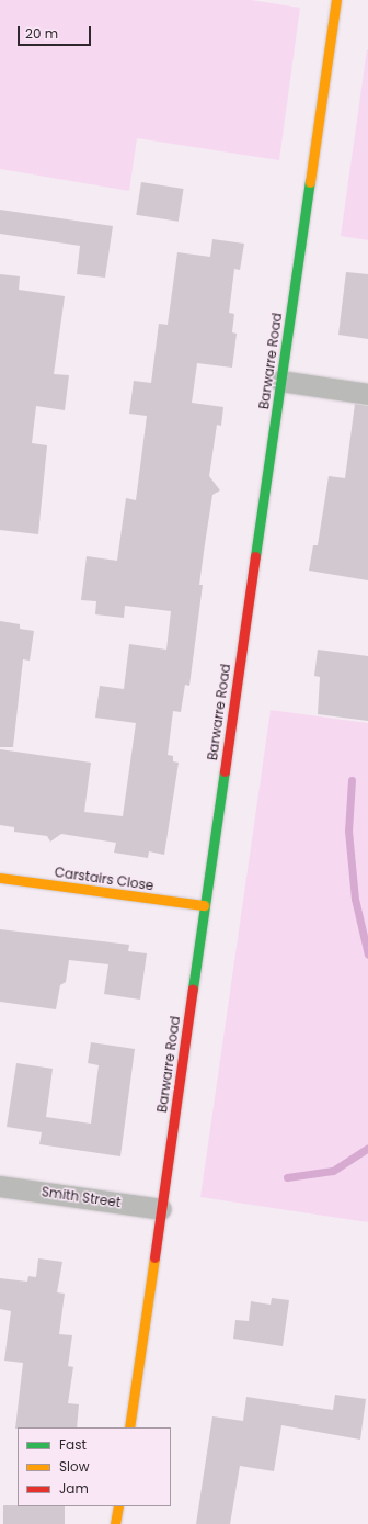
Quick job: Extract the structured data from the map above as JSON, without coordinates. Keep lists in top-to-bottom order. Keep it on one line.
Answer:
{"streets":{"street":["Barwarre Road","Carstairs Close","Smith Street"]},"crossings":[["Barwarre Road","Carstairs Close"],["Barwarre Road","Smith Street"]],"legend":["Fast","Slow","Jam"],"scale_bar":"20 m"}
